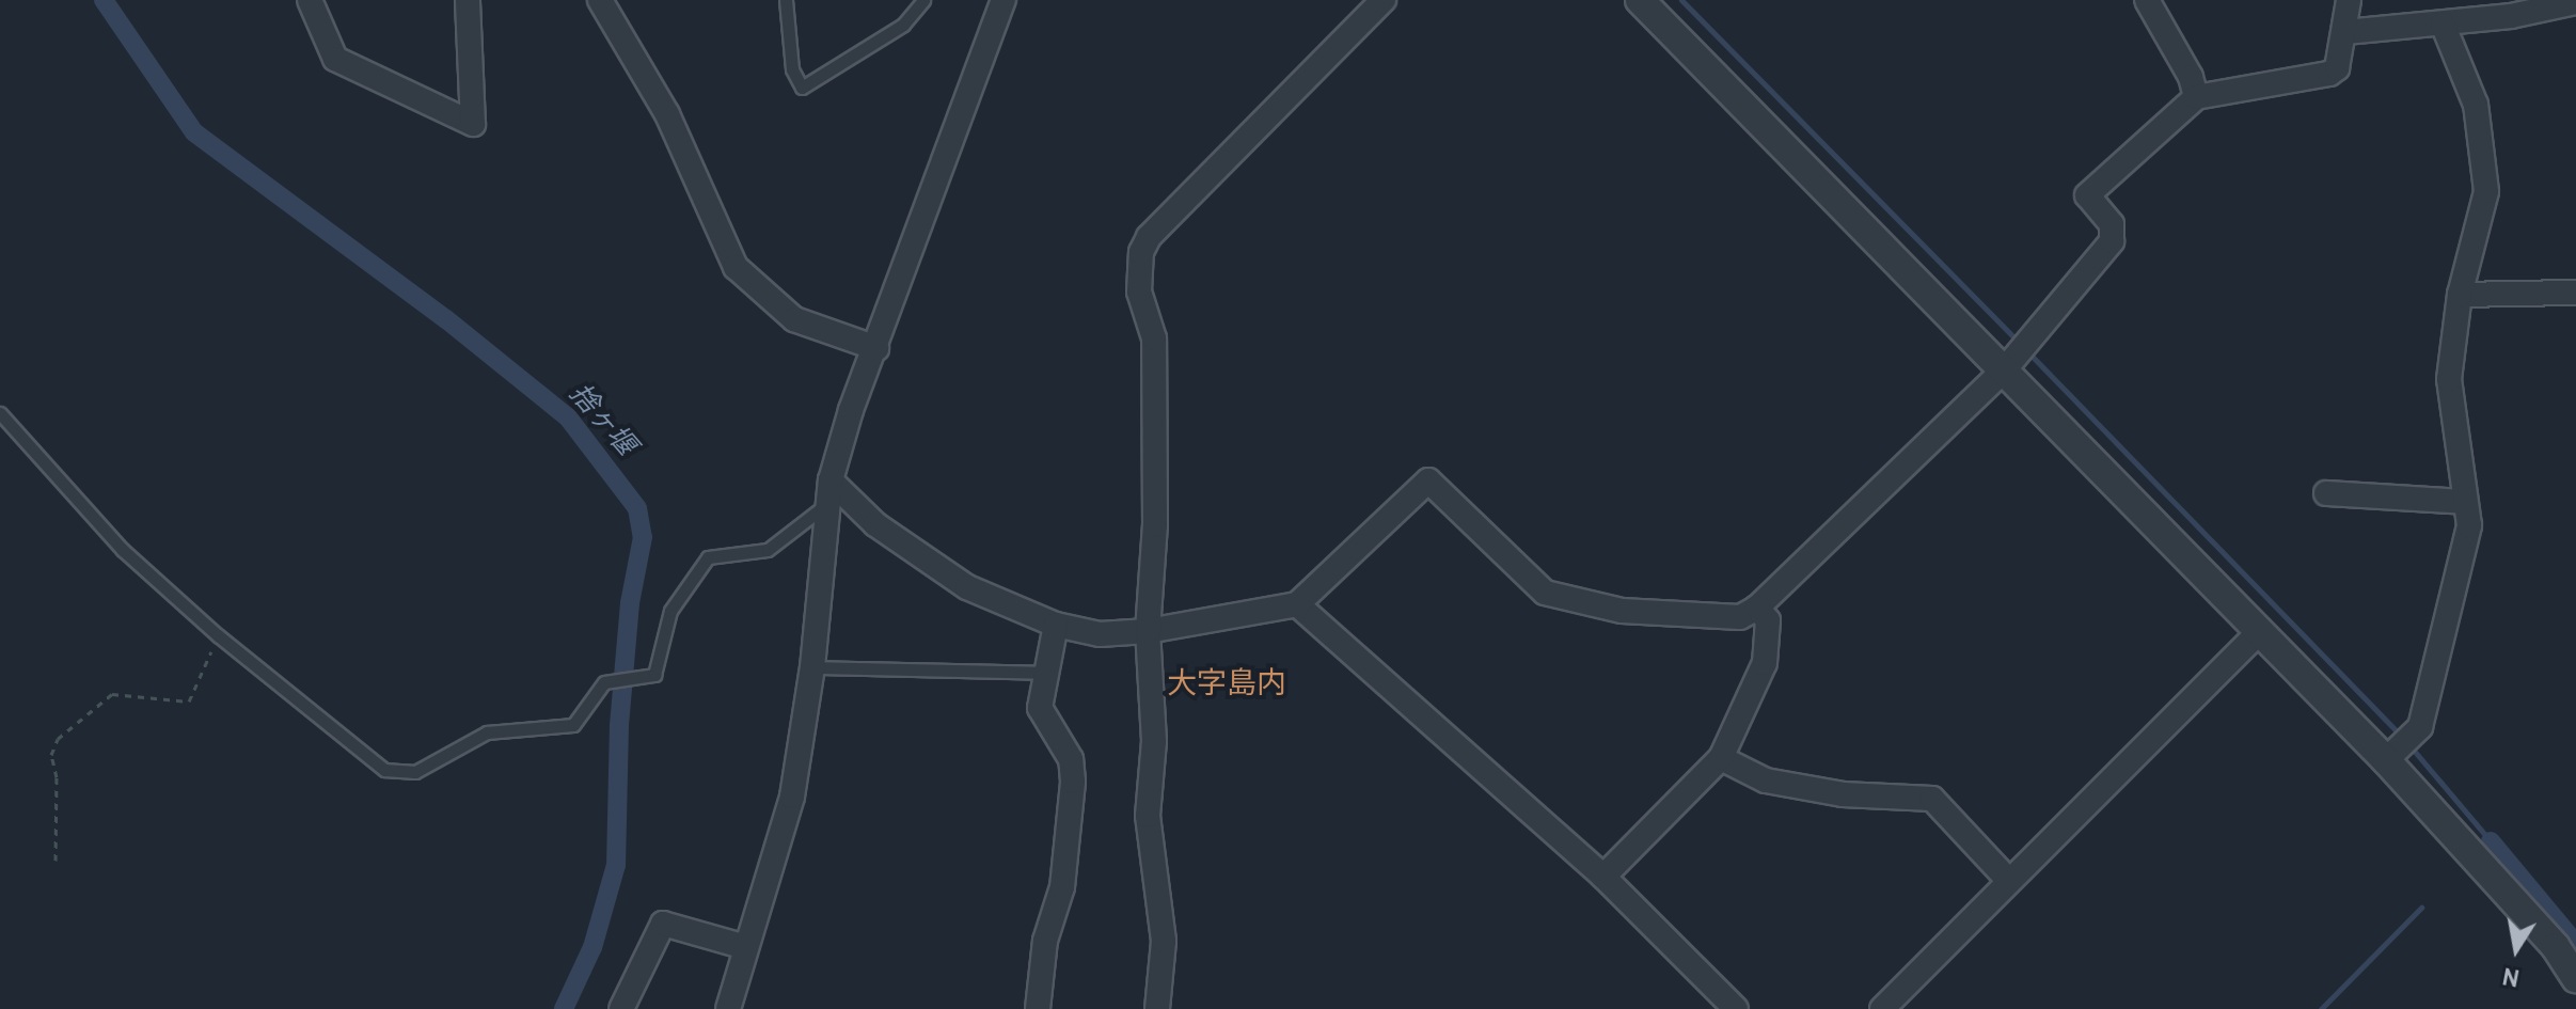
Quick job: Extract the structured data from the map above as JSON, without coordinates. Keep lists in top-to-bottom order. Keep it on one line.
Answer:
{"districts":["大字島内"],"water":["捨ヶ堰"],"north":"bottom"}
